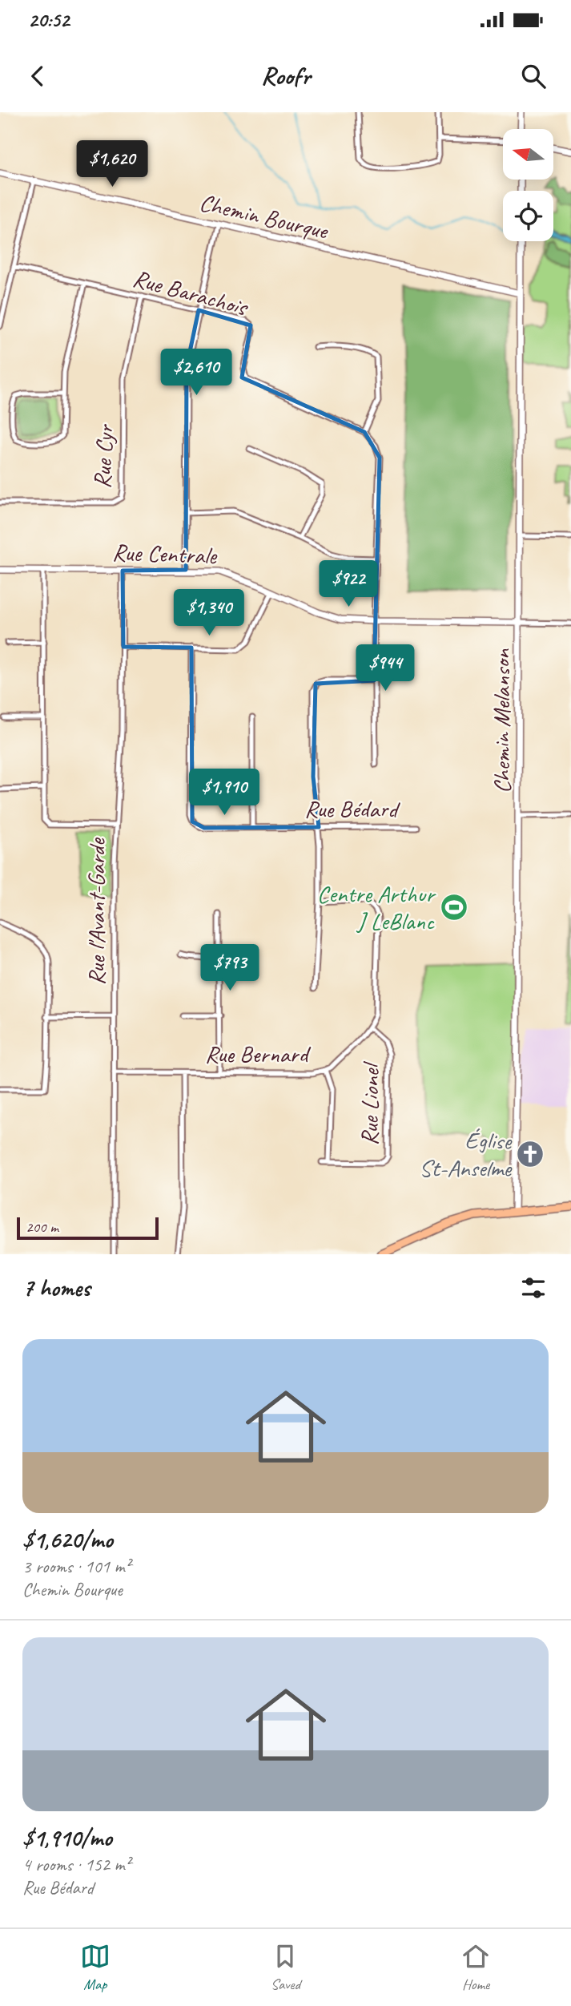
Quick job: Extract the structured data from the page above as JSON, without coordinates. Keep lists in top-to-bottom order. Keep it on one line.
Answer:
{"streets":{"street":["Chemin Bourque","Rue Barachois","Rue Cyr","Rue Centrale","Chemin Melanson","Rue Bédard","Rue l'Avant-Garde","Rue Bernard","Rue Lionel"]},"crossings":[["Chemin Bourque","Chemin Melanson"],["Rue Barachois","Rue Cyr"],["Rue Centrale","Chemin Melanson"],["Rue Centrale","Rue l'Avant-Garde"],["Rue l'Avant-Garde","Rue Bernard"],["Rue Bernard","Rue Lionel"]],"places":{"sports":["Centre Arthur J LeBlanc"],"church":["Église St-Anselme"]},"scale_bar":"200 m","north":"left","page":{"status":"20:52","header":"Roofr","price":["$1,620","$2,610","$922","$1,340","$944","$1,910","$793"],"scale":"200 m","heading":"7 homes","list":[{"name":"$1,620/mo","note":"3 rooms · 101 m² · Chemin Bourque"},{"name":"$1,910/mo","note":"4 rooms · 152 m² · Rue Bédard"}],"tabs":["Map","Saved","Home"]}}
